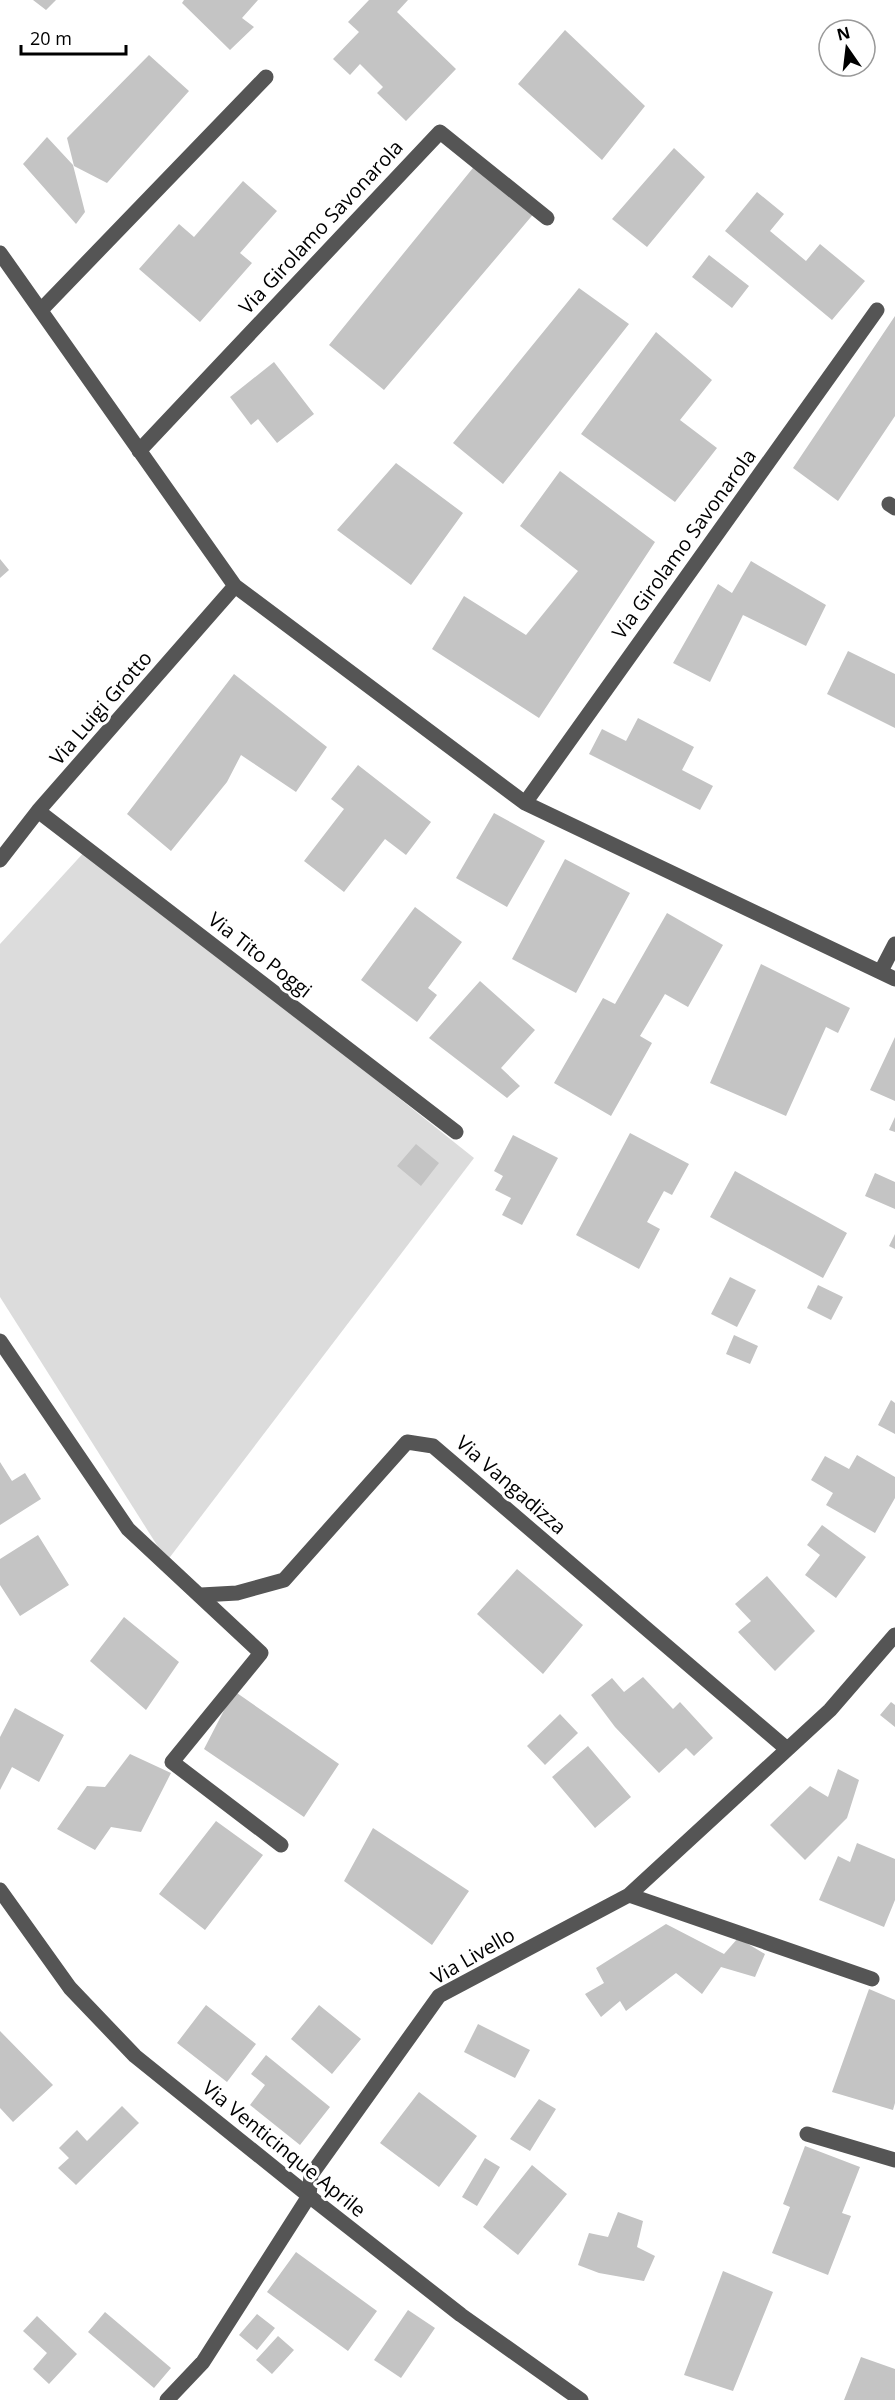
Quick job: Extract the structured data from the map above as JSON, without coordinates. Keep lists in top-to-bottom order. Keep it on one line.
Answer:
{"streets":{"street":["Via Girolamo Savonarola","Via Luigi Grotto","Via Tito Poggi","Via Vangadizza","Via Livello","Via Venticinque Aprile"]},"crossings":[["Via Luigi Grotto","Via Tito Poggi"],["Via Vangadizza","Via Livello"],["Via Livello","Via Venticinque Aprile"]],"scale_bar":"20 m","north":"top"}
